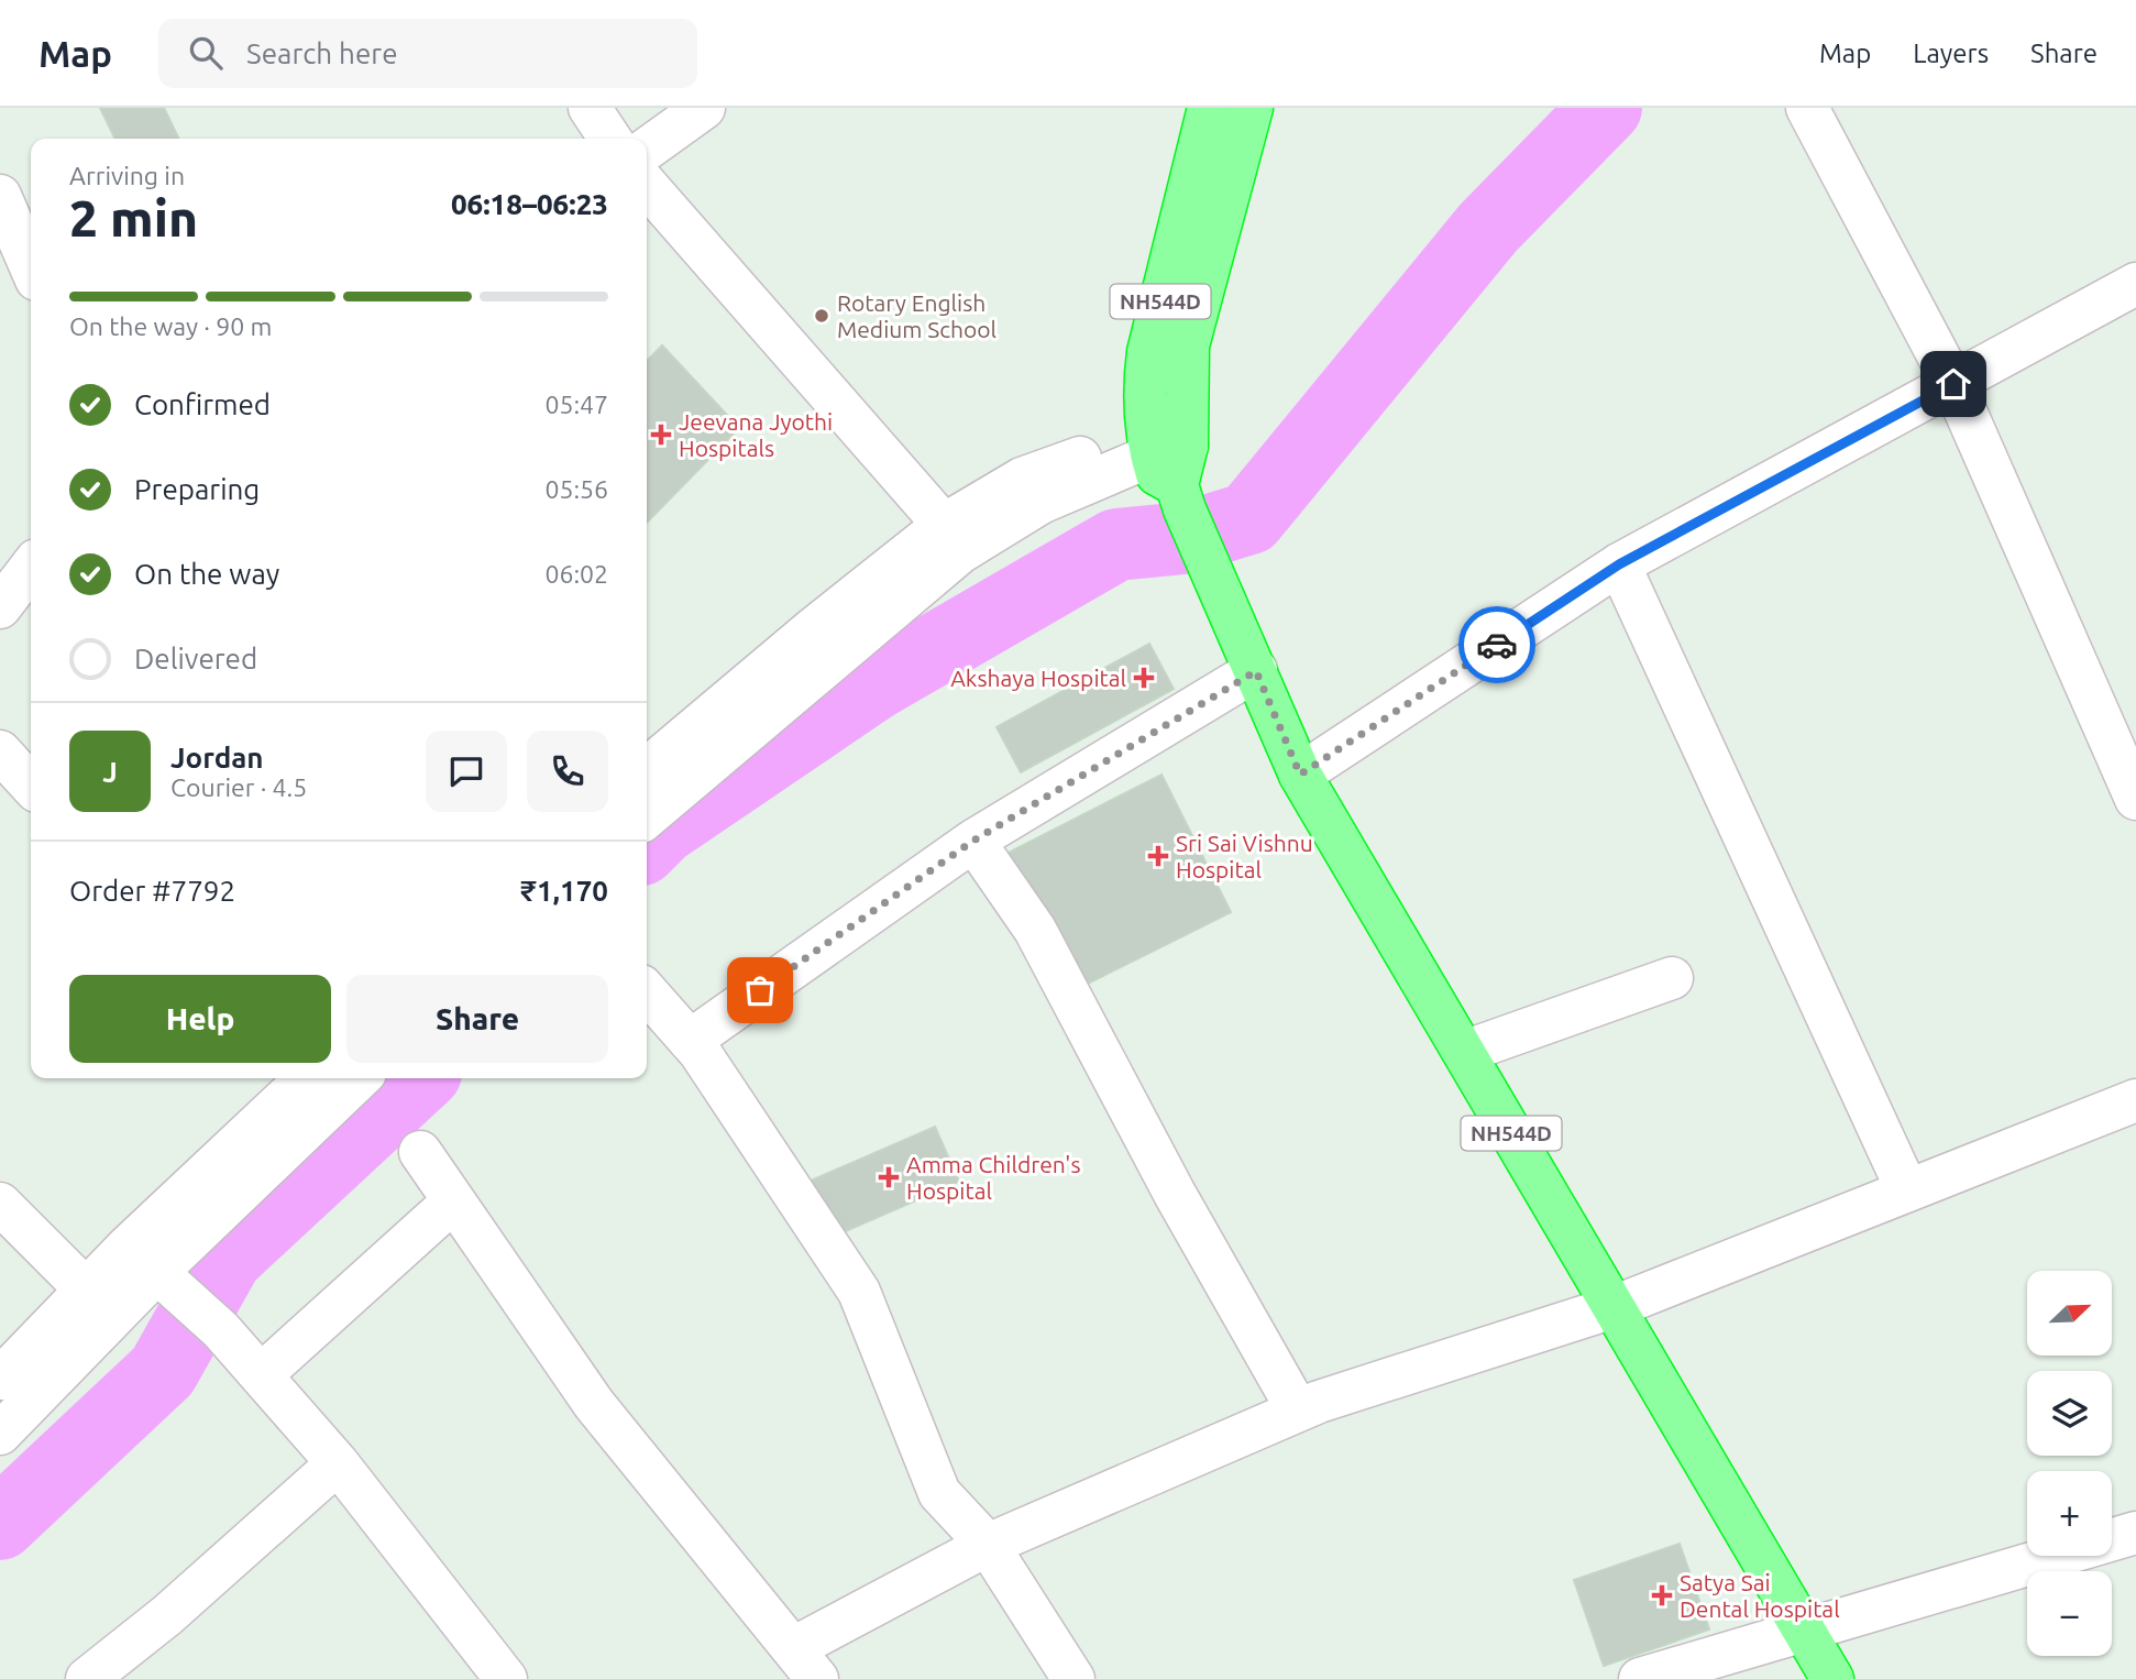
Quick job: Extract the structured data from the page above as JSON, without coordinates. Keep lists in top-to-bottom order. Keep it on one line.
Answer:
{"streets":{"highway":["NH544D"]},"places":{"other":["Rotary English Medium School"],"health":["Jeevana Jyothi Hospitals","Akshaya Hospital","Sri Sai Vishnu Hospital","Amma Children's Hospital","Satya Sai Dental Hospital"]},"north":"top right","page":{"header":"Map","search":"Search here","nav":["Map","Layers","Share"],"heading":["2 min","Arriving in","06:18–06:23"],"panel":["Jordan","Courier · 4.5","Order #7792","₹1,170"],"bar":"On the way · 90 m","list":[["Confirmed","05:47"],["Preparing","05:56"],["On the way","06:02"],"Delivered"],"round":"J","buttons":["Help","Share"],"map_buttons":["+","−"]}}
